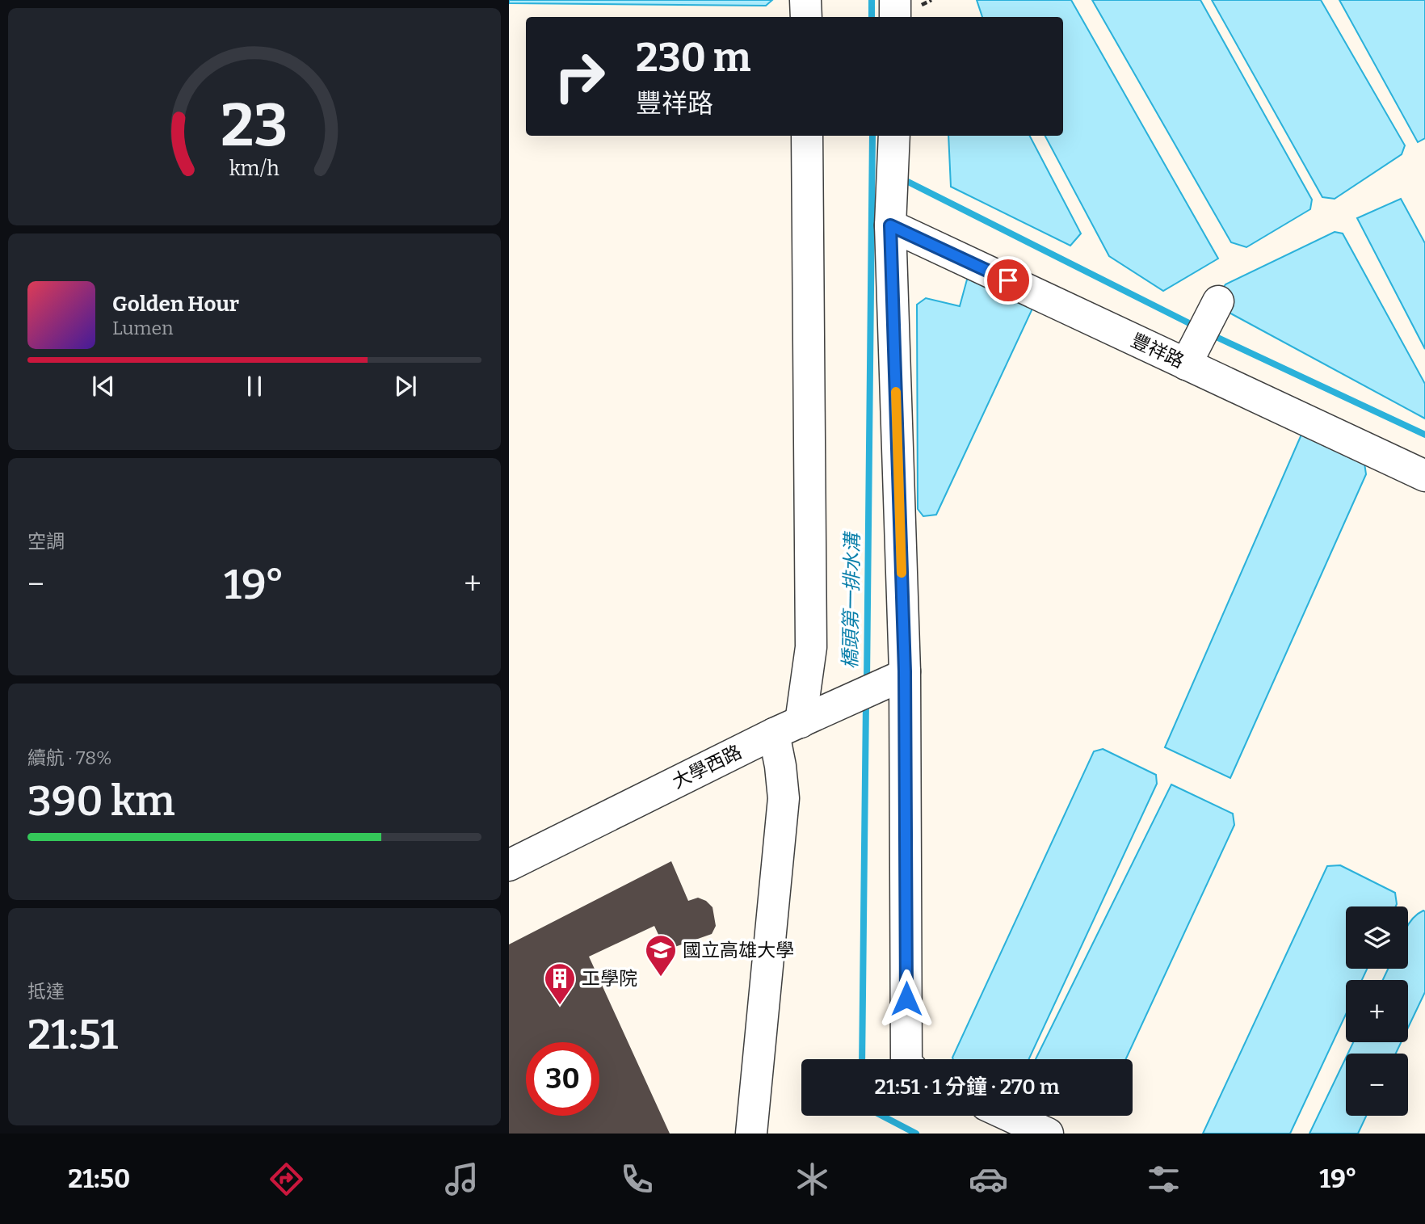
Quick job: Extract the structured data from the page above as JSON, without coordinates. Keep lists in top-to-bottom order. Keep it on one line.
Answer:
{"streets":{"street":["豐祥路","大學西路"]},"water":["橋頭第一排水溝"],"places":{"school or university":["國立高雄大學"],"building":["工學院"]},"page":{"turn":["230 m","豐祥路"],"song":["Golden Hour","Lumen"],"tile":["空調",["續航 · 78%","390 km"],["抵達","21:51"]],"heat":["−","19°","+"],"map_buttons":["+","−"],"limit":"30","trip":"21:51 · 1 分鐘 · 270 m","tabs":["21:50","19°"],"gauge":["23","km/h"]}}
